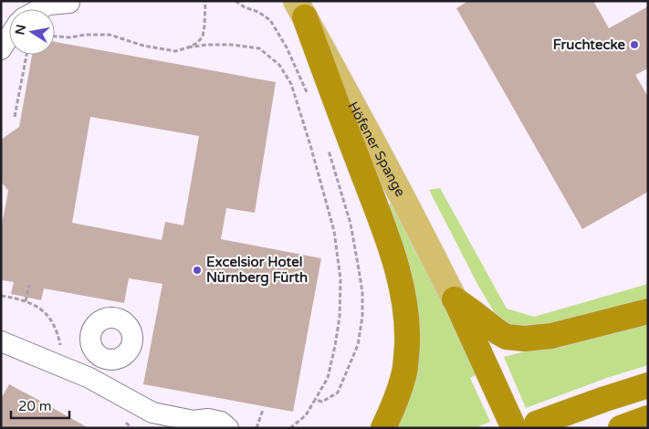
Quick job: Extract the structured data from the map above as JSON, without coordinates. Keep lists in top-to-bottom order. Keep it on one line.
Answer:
{"streets":{"main road":["Höfener Spange"]},"places":["Fruchtecke","Excelsior Hotel Nürnberg Fürth"],"scale_bar":"20 m","north":"left"}
